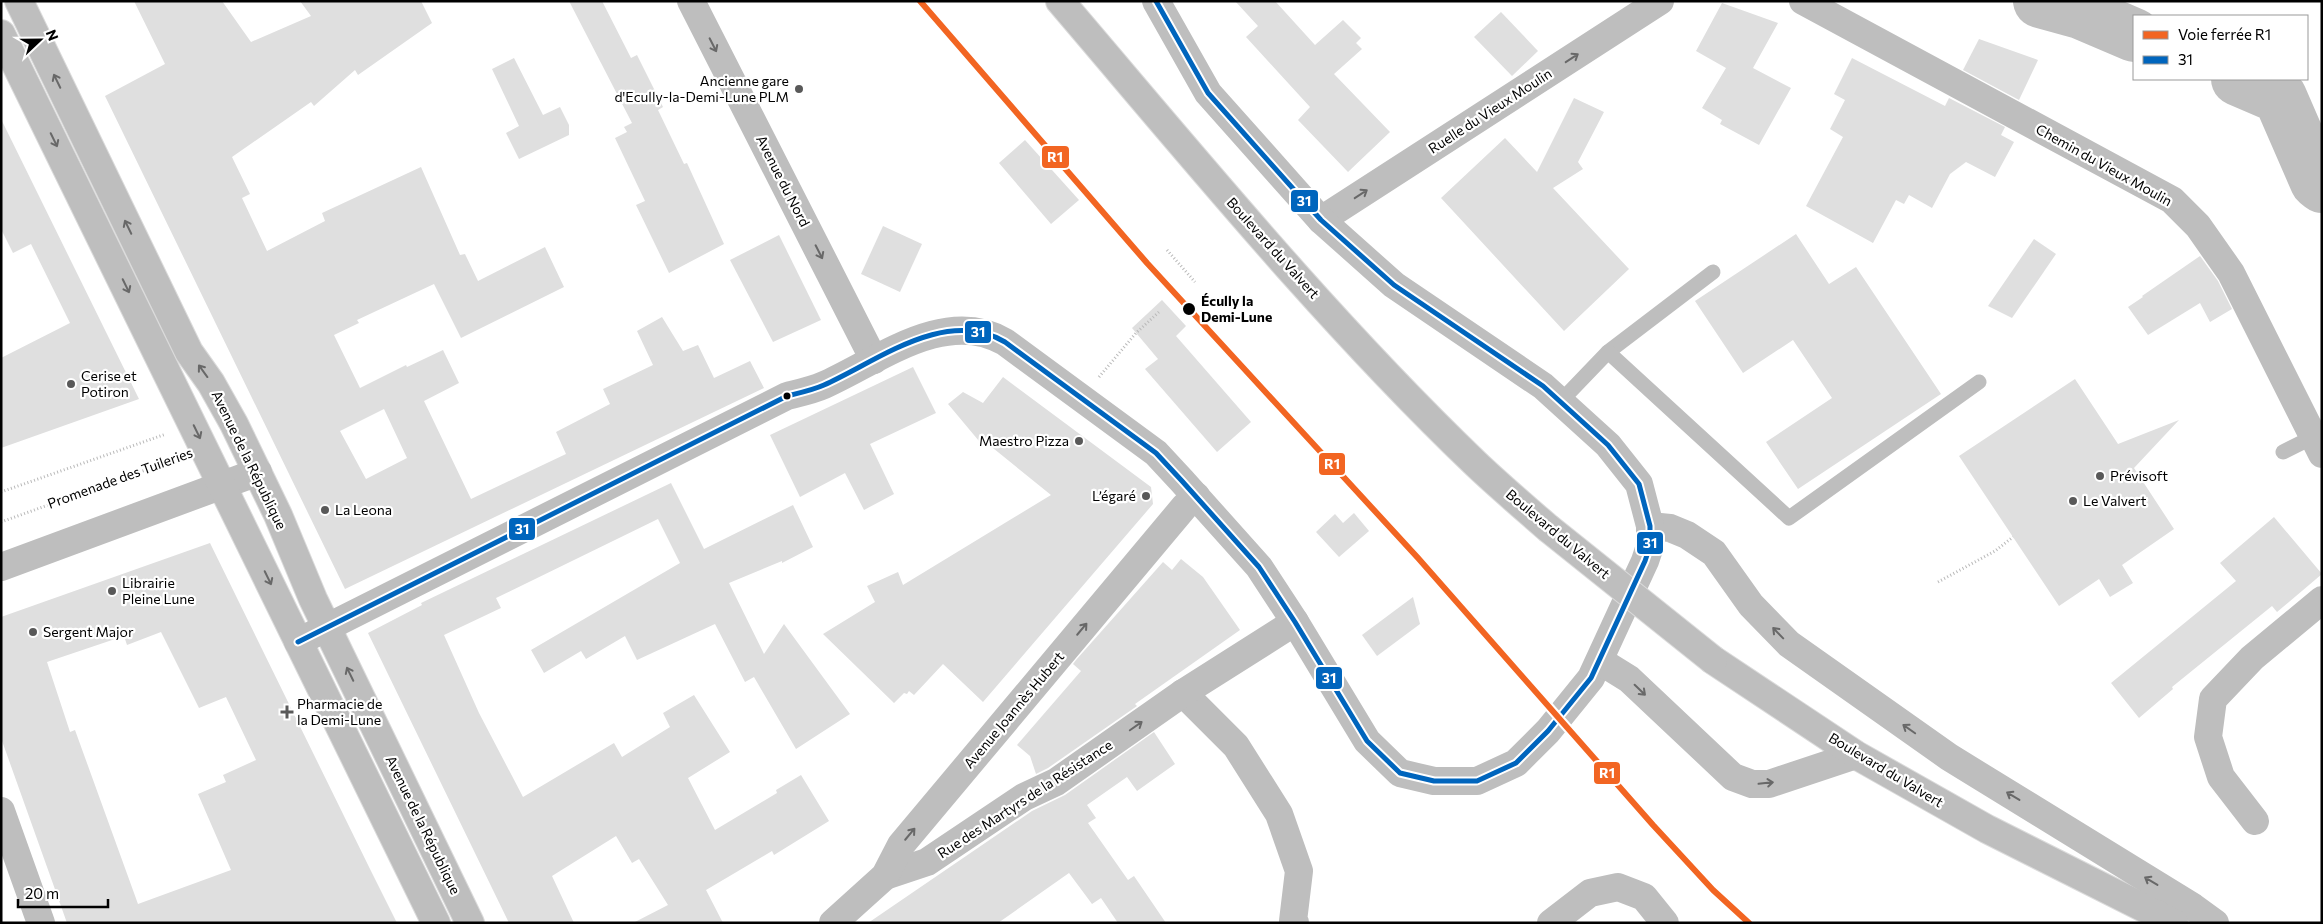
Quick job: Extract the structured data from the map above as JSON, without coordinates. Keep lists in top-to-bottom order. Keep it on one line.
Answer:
{"streets":{"street":["Ruelle du Vieux Moulin","Chemin du Vieux Moulin","Avenue du Nord","Boulevard du Valvert","Avenue de la République","Avenue Joannès Hubert","Rue des Martyrs de la Résistance"],"path":["Promenade des Tuileries"]},"crossings":[["Avenue Joannès Hubert","Rue des Martyrs de la Résistance"]],"one_way":["Ruelle du Vieux Moulin","Avenue du Nord","Avenue Joannès Hubert","Rue des Martyrs de la Résistance"],"places":{"other":["Ancienne gare d'Ecully-la-Demi-Lune PLM","Écully la Demi-Lune","Cerise et Potiron","Maestro Pizza","Prévisoft","L’égaré","Le Valvert","La Leona","Librairie Pleine Lune","Sergent Major"],"health":["Pharmacie de la Demi-Lune"]},"lines":["rail line R1","transit line 31"],"legend":["Voie ferrée R1","31"],"scale_bar":"20 m","north":"right"}
